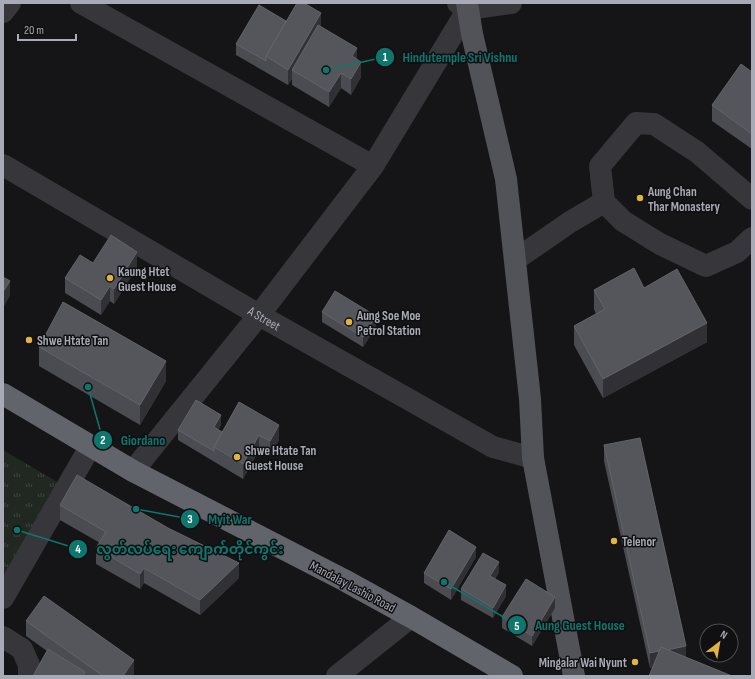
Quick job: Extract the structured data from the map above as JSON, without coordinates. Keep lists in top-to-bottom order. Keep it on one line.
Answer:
{"streets":{"highway":["Mandalay Lashio Road"],"street":["A Street"]},"places":["Hindutemple Sri Vishnu","Aung Chan Thar Monastery","Kaung Htet Guest House","Aung Soe Moe Petrol Station","Shwe Htate Tan","Giordano","Shwe Htate Tan Guest House","Myit War","လွတ်လပ်ရေး ကျောက်တိုင်ကွင်း","Telenor","Aung Guest House","Mingalar Wai Nyunt"],"scale_bar":"20 m","north":"top right"}
